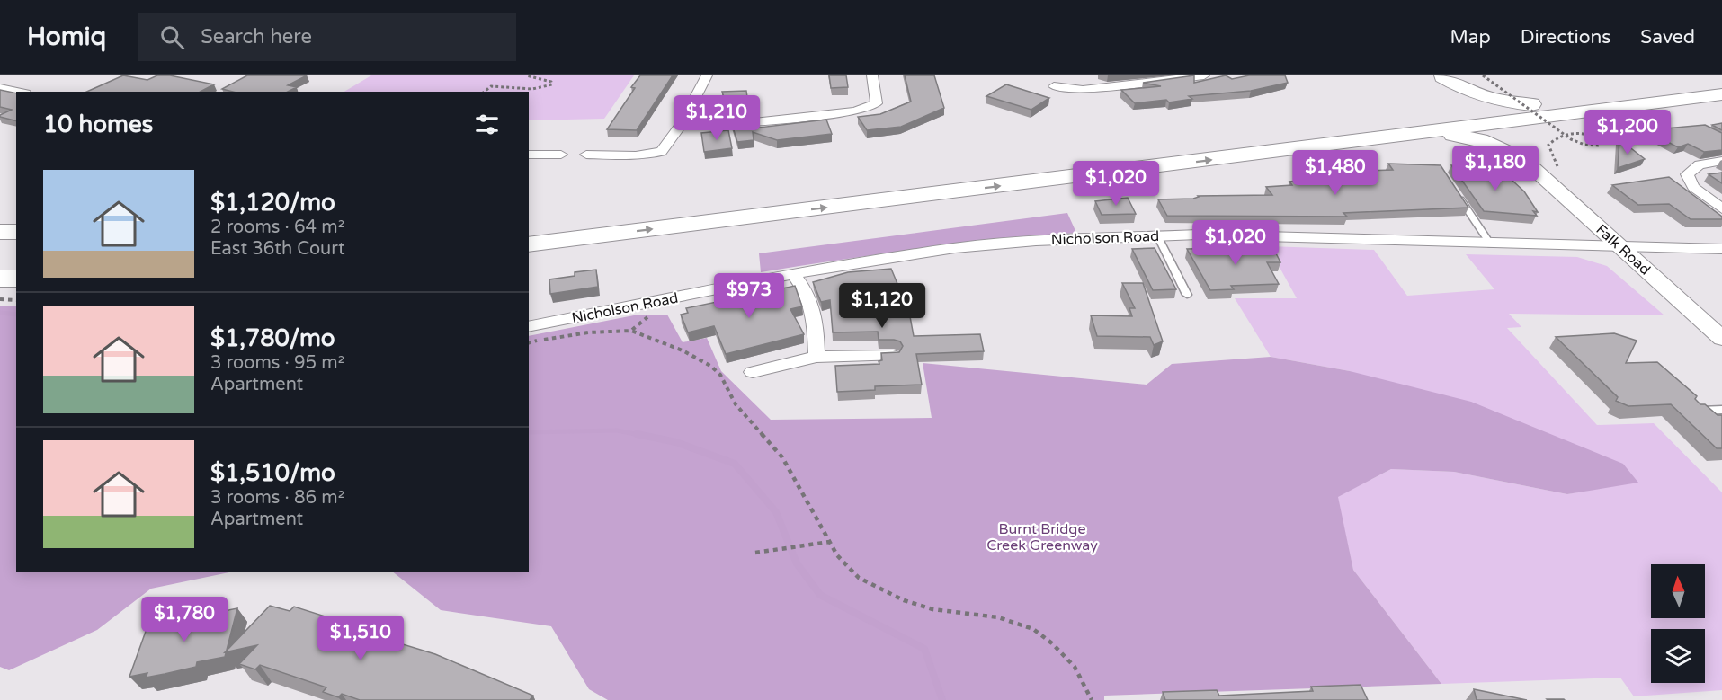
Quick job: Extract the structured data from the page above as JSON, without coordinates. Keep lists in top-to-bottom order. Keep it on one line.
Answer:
{"streets":{"street":["Nicholson Road","Falk Road"]},"crossings":[["Nicholson Road","Falk Road"]],"parks":["Burnt Bridge Creek Greenway"],"north":"top","page":{"header":"Homiq","search":"Search here","nav":["Map","Directions","Saved"],"heading":"10 homes","price":["$1,210","$1,200","$1,180","$1,480","$1,020","$1,020","$973","$1,120","$1,780","$1,510"],"list":[{"name":"$1,120/mo","note":"2 rooms · 64 m² · East 36th Court"},{"name":"$1,780/mo","note":"3 rooms · 95 m² · Apartment"},{"name":"$1,510/mo","note":"3 rooms · 86 m² · Apartment"}]}}
